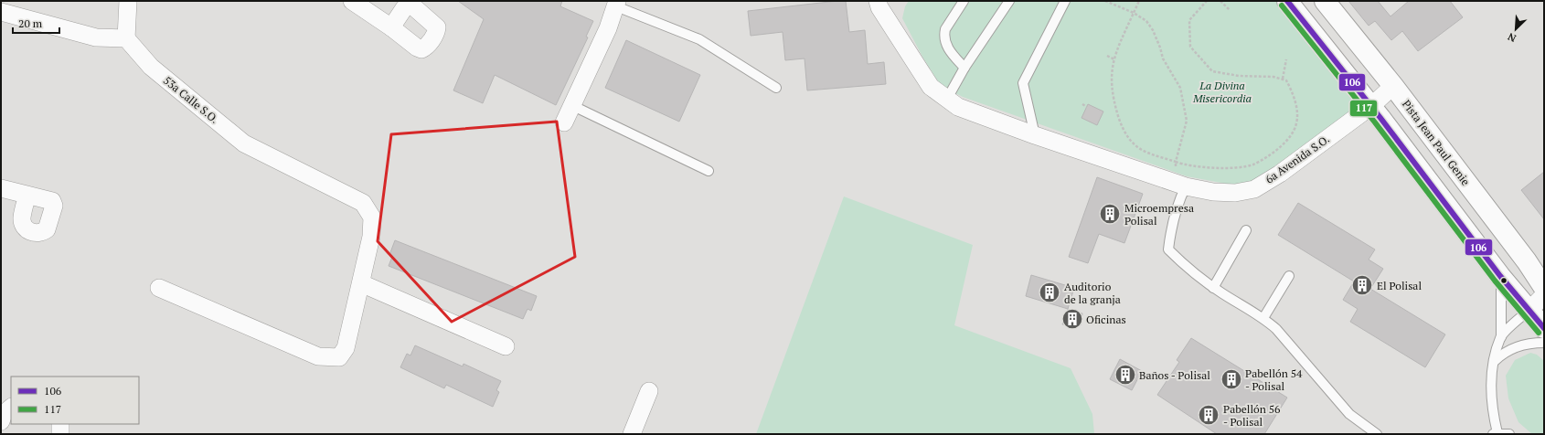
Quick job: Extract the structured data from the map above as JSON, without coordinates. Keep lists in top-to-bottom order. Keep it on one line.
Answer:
{"streets":{"main road":["Pista Jean Paul Genie"],"street":["53a Calle S.O.","6a Avenida S.O."]},"crossings":[["Pista Jean Paul Genie","6a Avenida S.O."]],"parks":["La Divina Misericordia"],"places":{"building":["Microempresa Polisal","El Polisal","Auditorio de la granja","Oficinas","Baños - Polisal","Pabellón 54 - Polisal","Pabellón 56 - Polisal"]},"lines":["transit line 106","transit line 117"],"legend":["106","117"],"scale_bar":"20 m","north":"bottom left"}
